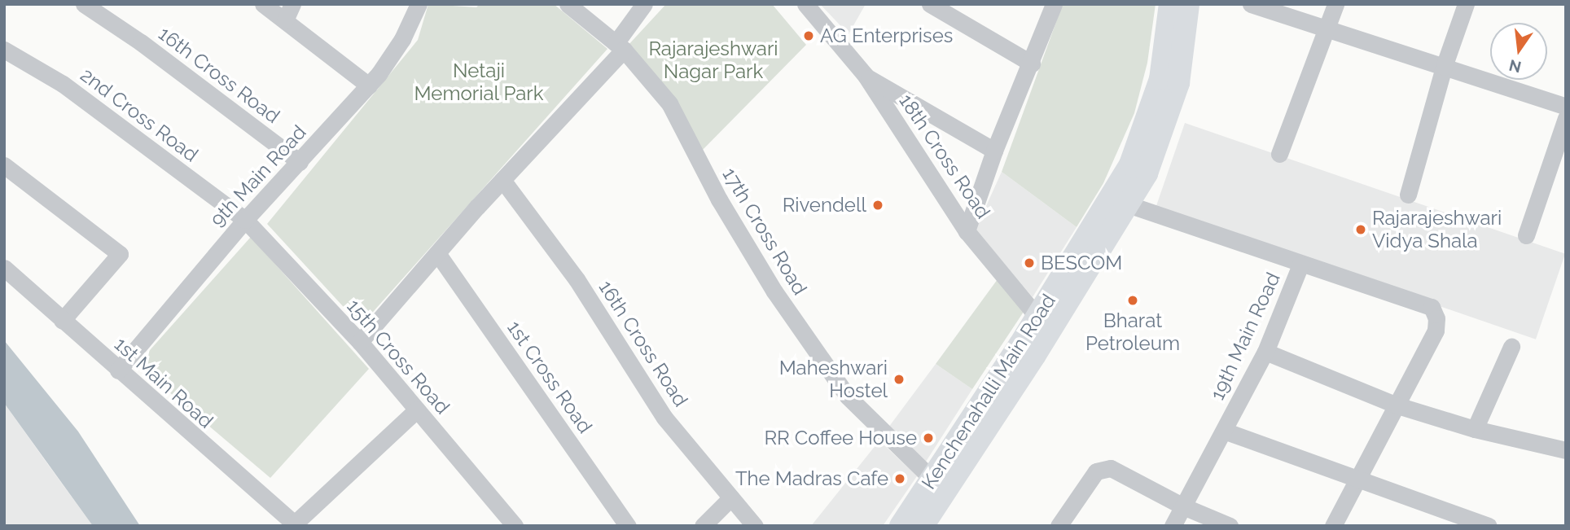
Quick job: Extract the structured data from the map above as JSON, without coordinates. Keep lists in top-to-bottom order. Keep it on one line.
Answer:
{"streets":{"main road":["Kenchenahalli Main Road"],"street":["16th Cross Road","2nd Cross Road","18th Cross Road","9th Main Road","17th Cross Road","19th Main Road","15th Cross Road","1st Cross Road","1st Main Road"]},"crossings":[["16th Cross Road","9th Main Road"],["2nd Cross Road","9th Main Road"],["2nd Cross Road","15th Cross Road"],["18th Cross Road","Kenchenahalli Main Road"],["9th Main Road","15th Cross Road"],["9th Main Road","1st Main Road"],["17th Cross Road","Kenchenahalli Main Road"],["19th Main Road","Kenchenahalli Main Road"]],"parks":["Rajarajeshwari Nagar Park","Netaji Memorial Park"],"places":["AG Enterprises","Rivendell","Rajarajeshwari Vidya Shala","BESCOM","Bharat Petroleum","Maheshwari Hostel","RR Coffee House","The Madras Cafe"],"north":"bottom"}
